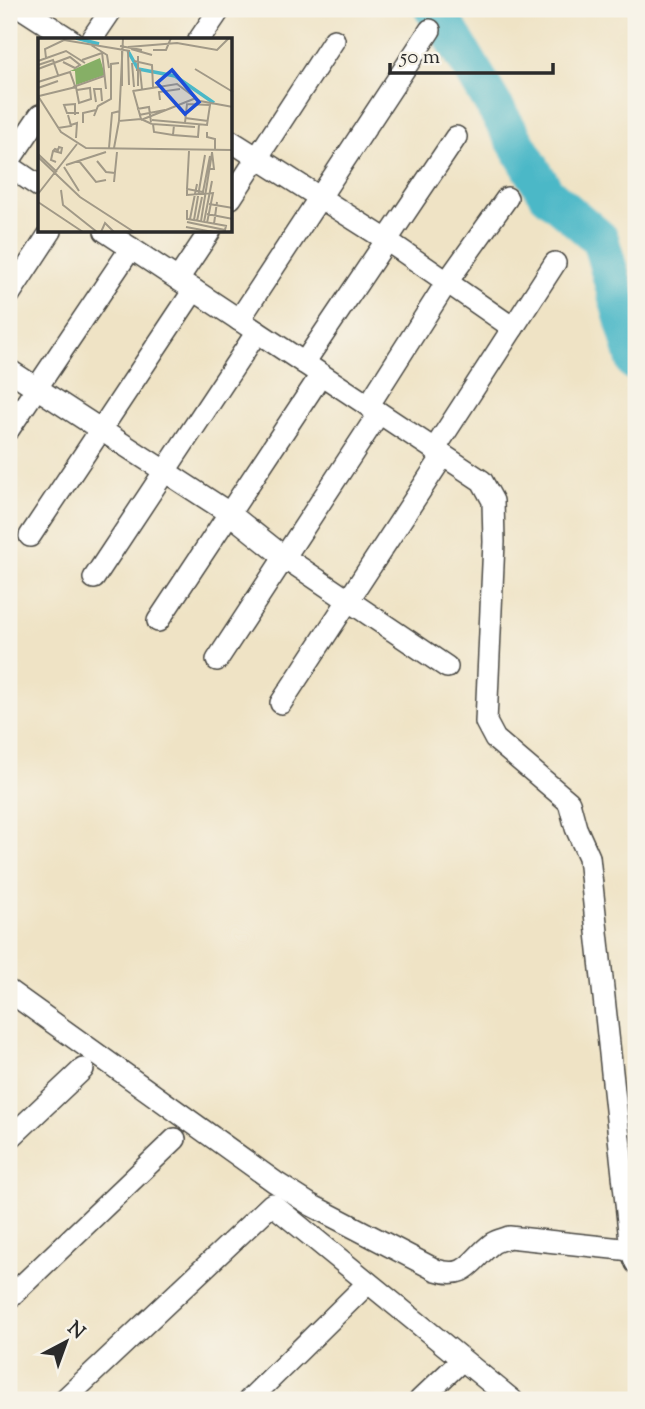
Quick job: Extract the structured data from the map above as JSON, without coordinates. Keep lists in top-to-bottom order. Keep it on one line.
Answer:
{"scale_bar":"50 m","north":"top right"}
